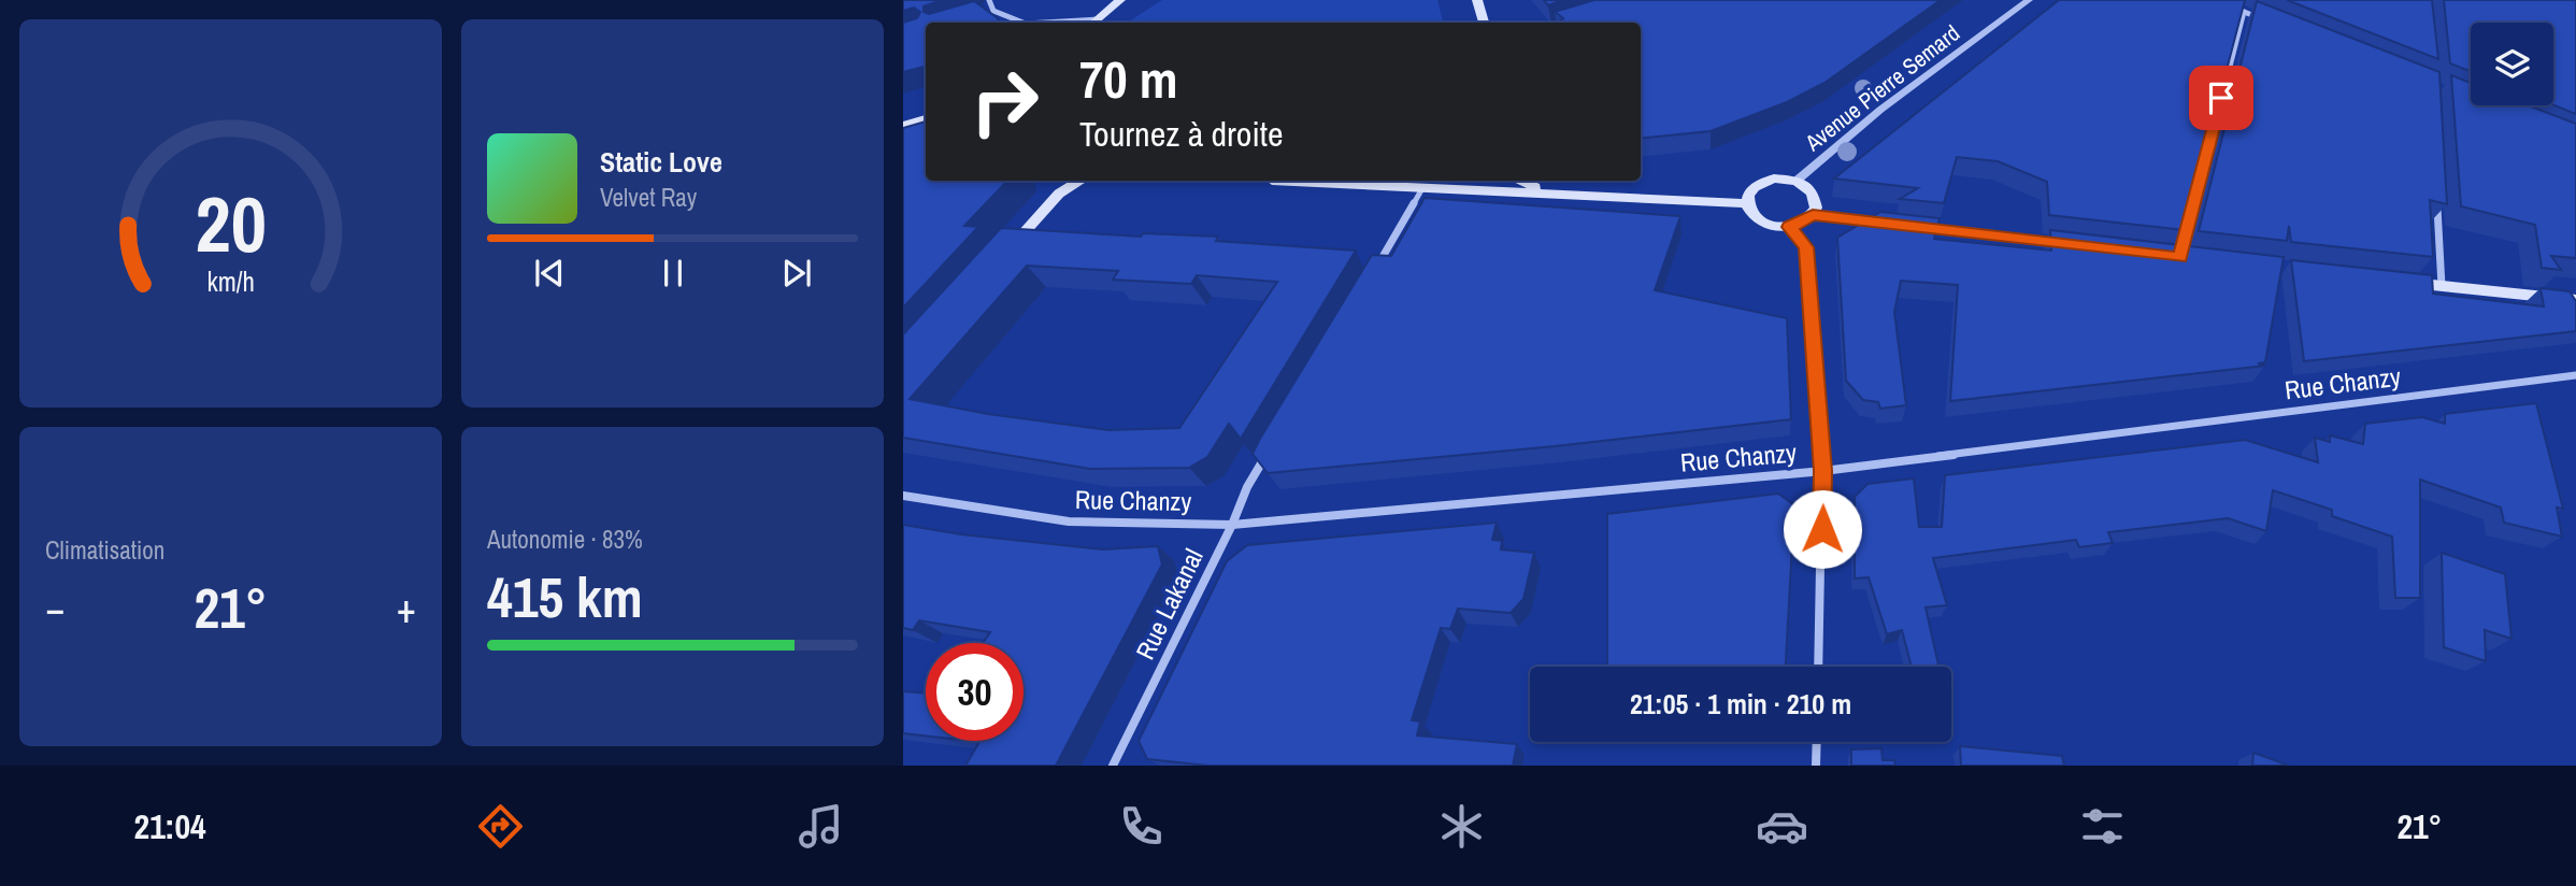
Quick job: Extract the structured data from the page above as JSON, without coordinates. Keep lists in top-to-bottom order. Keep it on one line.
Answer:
{"streets":{"street":["Avenue Pierre Semard","Rue Chanzy","Rue Lakanal"]},"crossings":[["Rue Chanzy","Rue Lakanal"]],"page":{"turn":["70 m","Tournez à droite"],"song":["Static Love","Velvet Ray"],"tile":["Climatisation",["Autonomie · 83%","415 km"]],"heat":["−","21°","+"],"limit":"30","trip":"21:05 · 1 min · 210 m","tabs":["21:04","21°"],"gauge":["20","km/h"]}}
